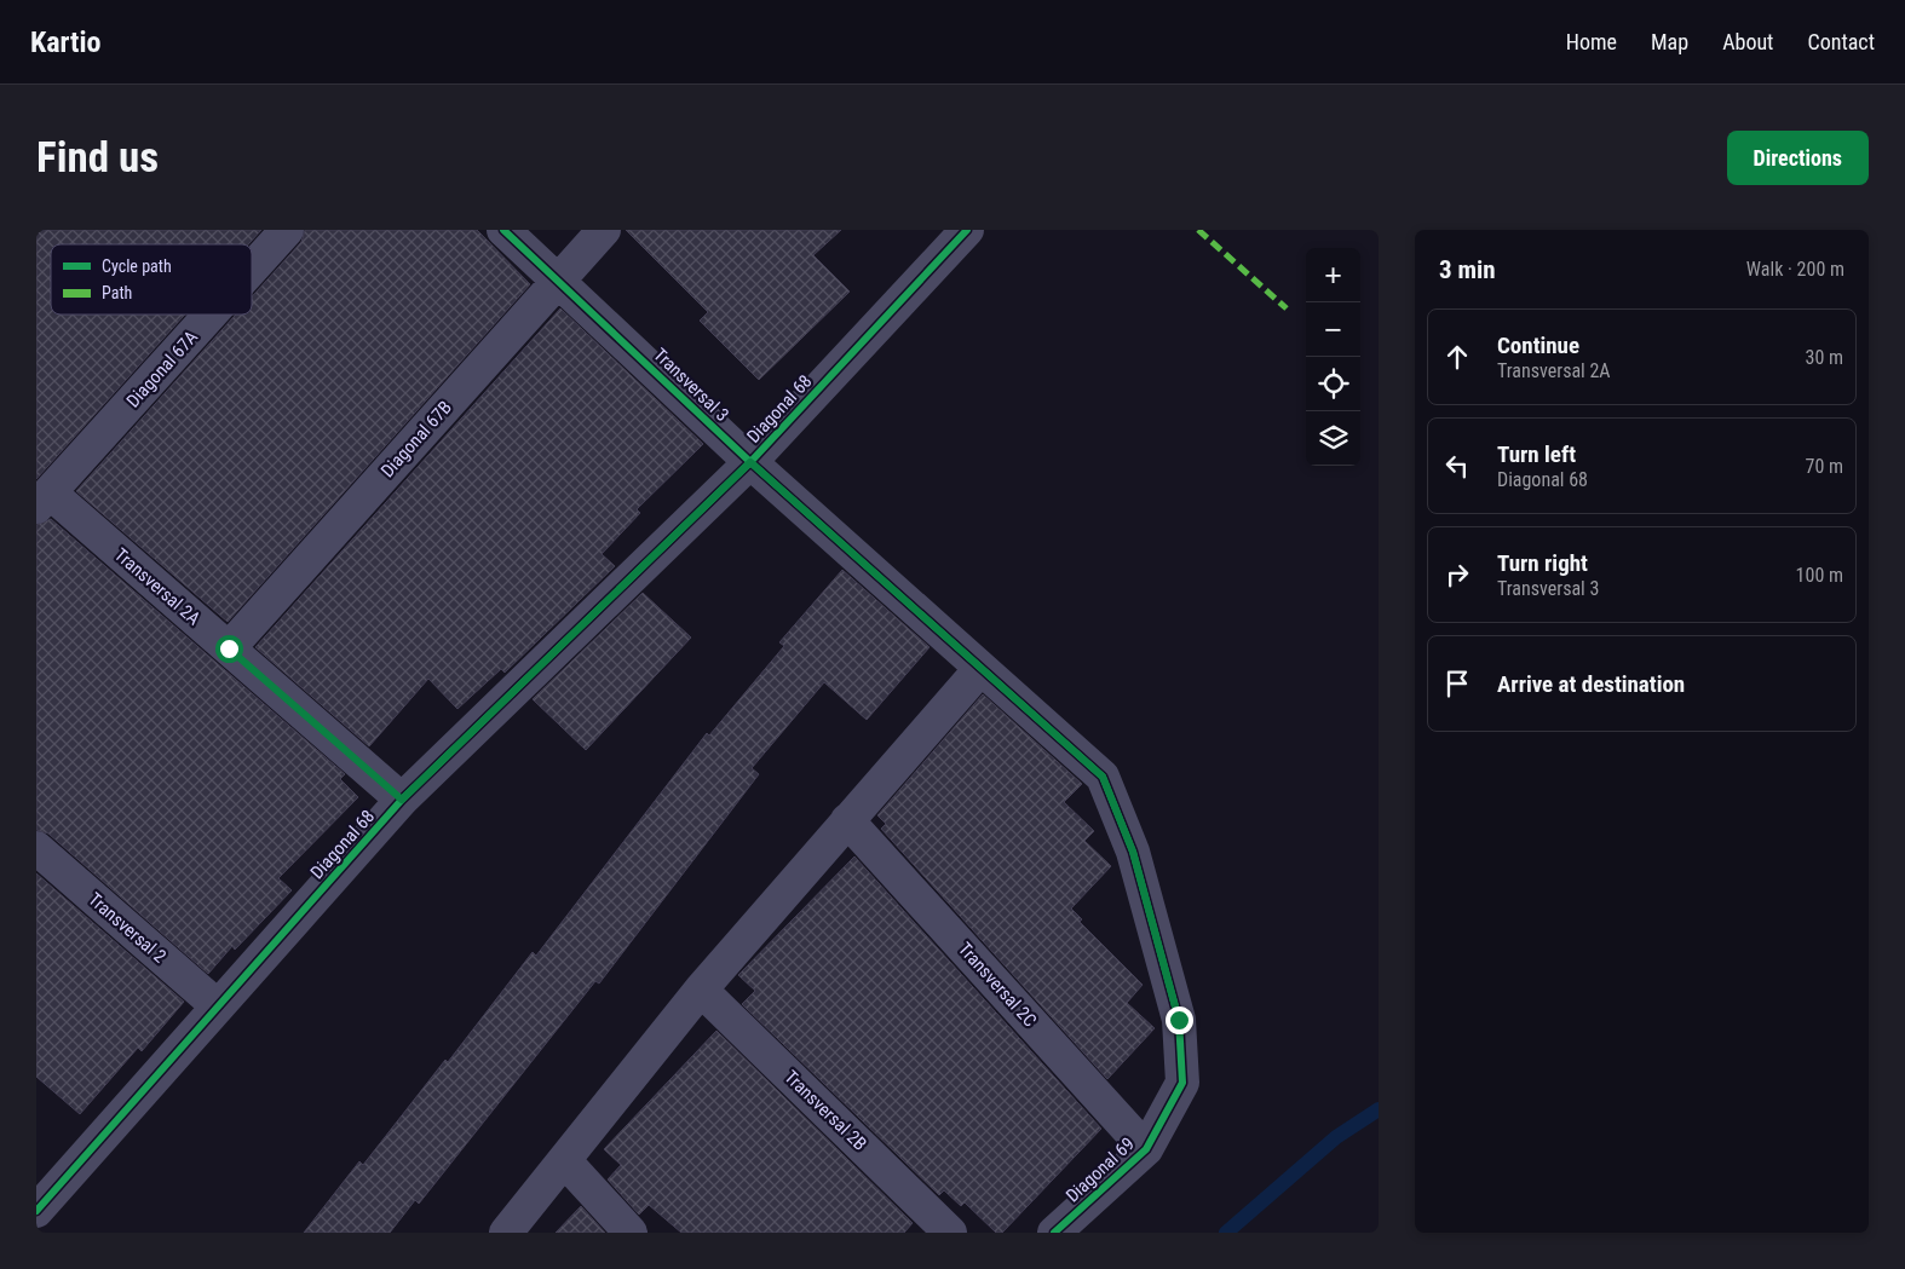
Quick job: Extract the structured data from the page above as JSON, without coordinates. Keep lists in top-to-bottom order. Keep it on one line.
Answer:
{"streets":{"street":["Diagonal 67A","Transversal 3","Diagonal 68","Diagonal 67B","Transversal 2A","Transversal 2","Transversal 2C","Transversal 2B","Diagonal 69"]},"crossings":[["Diagonal 67A","Transversal 2A"],["Transversal 3","Diagonal 68"],["Transversal 3","Diagonal 67B"],["Transversal 3","Diagonal 69"],["Diagonal 68","Transversal 2A"],["Diagonal 68","Transversal 2"],["Diagonal 67B","Transversal 2A"],["Transversal 2C","Diagonal 69"]],"legend":["Cycle path","Path"],"page":{"header":"Kartio","nav":["Home","Map","About","Contact"],"buttons":"Directions","title":"Find us","heading":["3 min","Walk · 200 m"],"map_buttons":["+","−"],"list":[["Continue","Transversal 2A","30 m"],["Turn left","Diagonal 68","70 m"],["Turn right","Transversal 3","100 m"],"Arrive at destination"]}}
